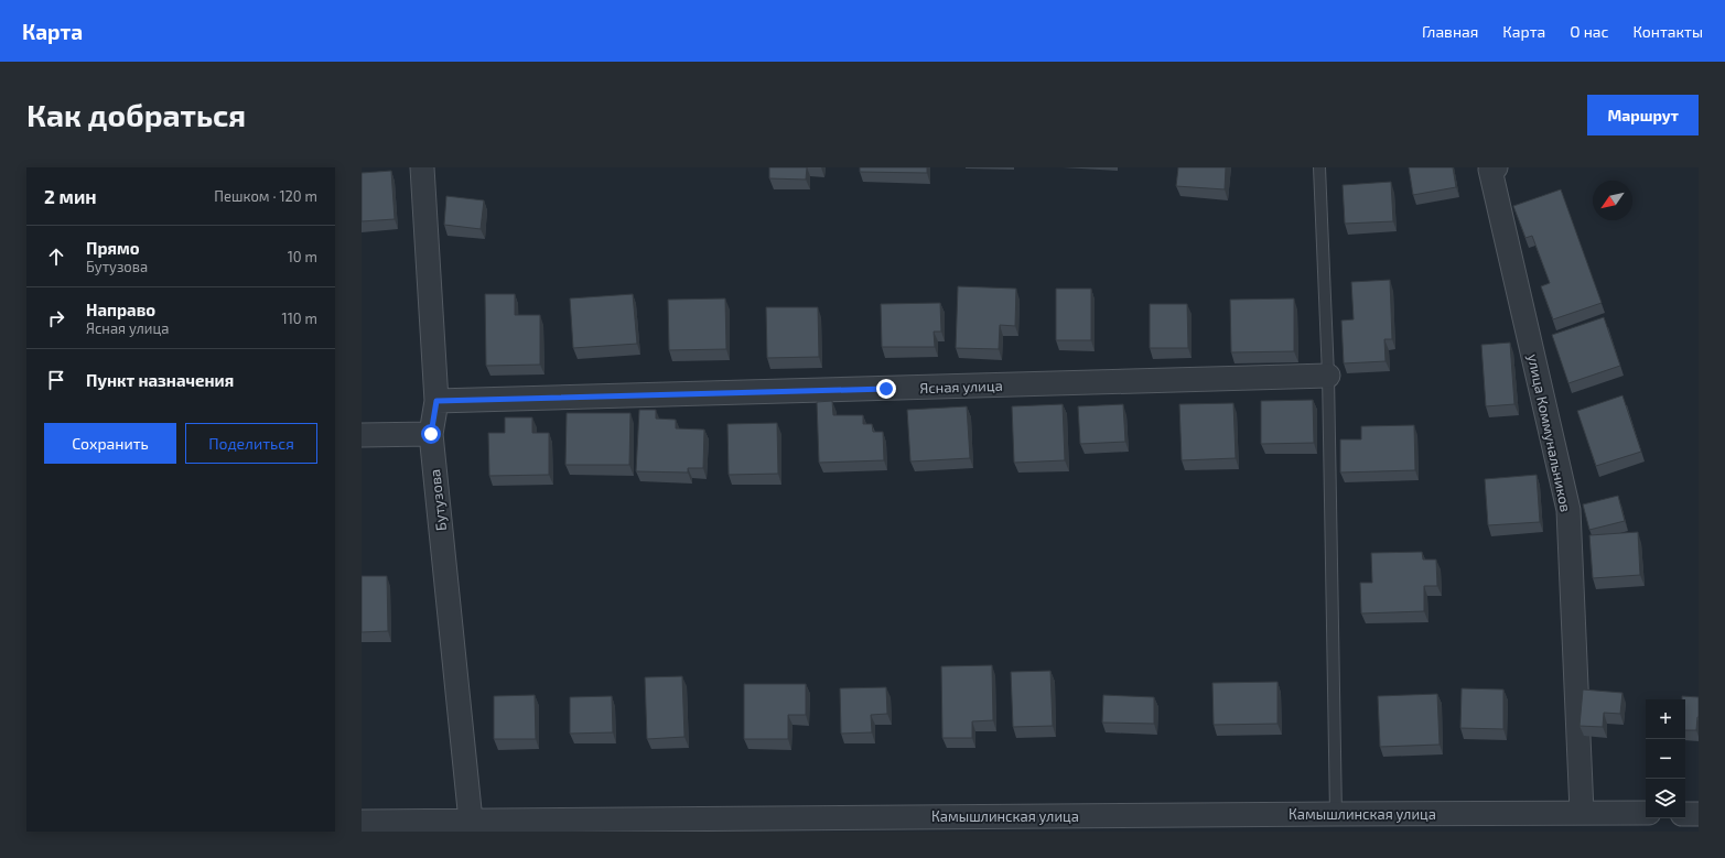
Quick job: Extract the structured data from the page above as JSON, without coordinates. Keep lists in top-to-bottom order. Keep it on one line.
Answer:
{"streets":{"street":["Ясная улица","улица Коммунальников","Бутузова","Камышлинская улица"]},"crossings":[["Ясная улица","Бутузова"],["улица Коммунальников","Камышлинская улица"],["Бутузова","Камышлинская улица"]],"north":"bottom left","page":{"header":"Карта","nav":["Главная","Карта","О нас","Контакты"],"buttons":["Маршрут",["Сохранить","Поделиться"]],"title":"Как добраться","heading":["2 мин","Пешком · 120 m"],"list":[["Прямо","Бутузова","10 m"],["Направо","Ясная улица","110 m"],"Пункт назначения"],"map_buttons":["+","−"]}}
